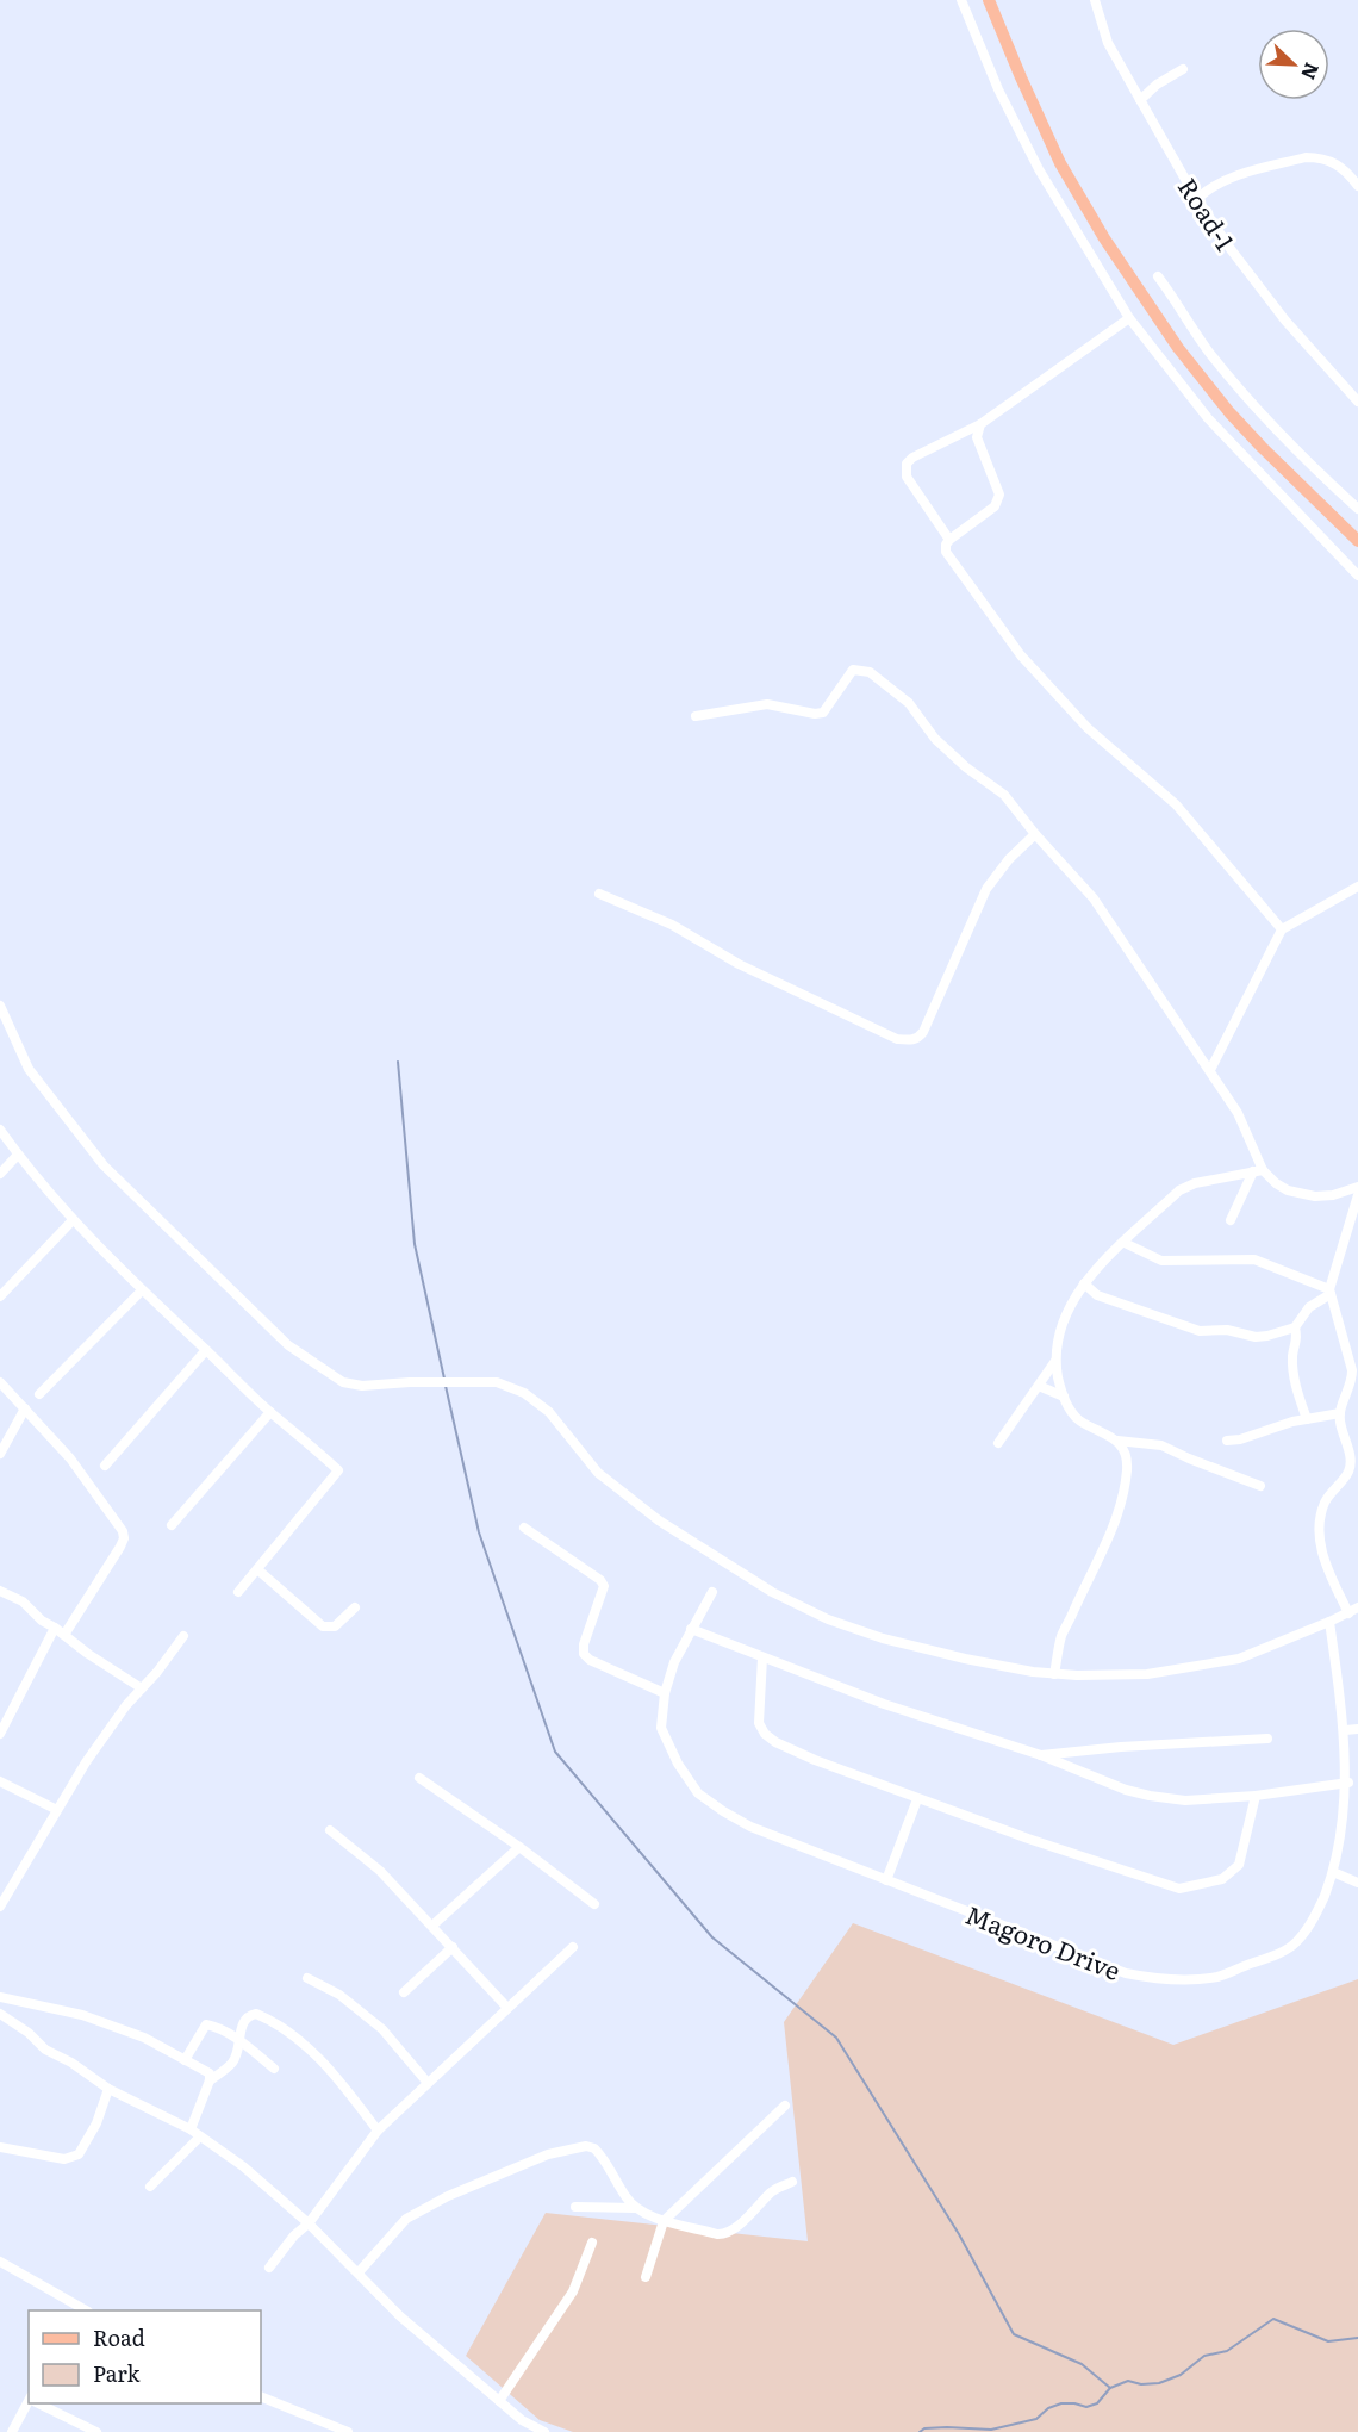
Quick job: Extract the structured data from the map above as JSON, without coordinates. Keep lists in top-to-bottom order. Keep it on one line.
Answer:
{"streets":{"street":["Road-1","Magoro Drive"]},"legend":["Road","Park"],"north":"bottom right"}
